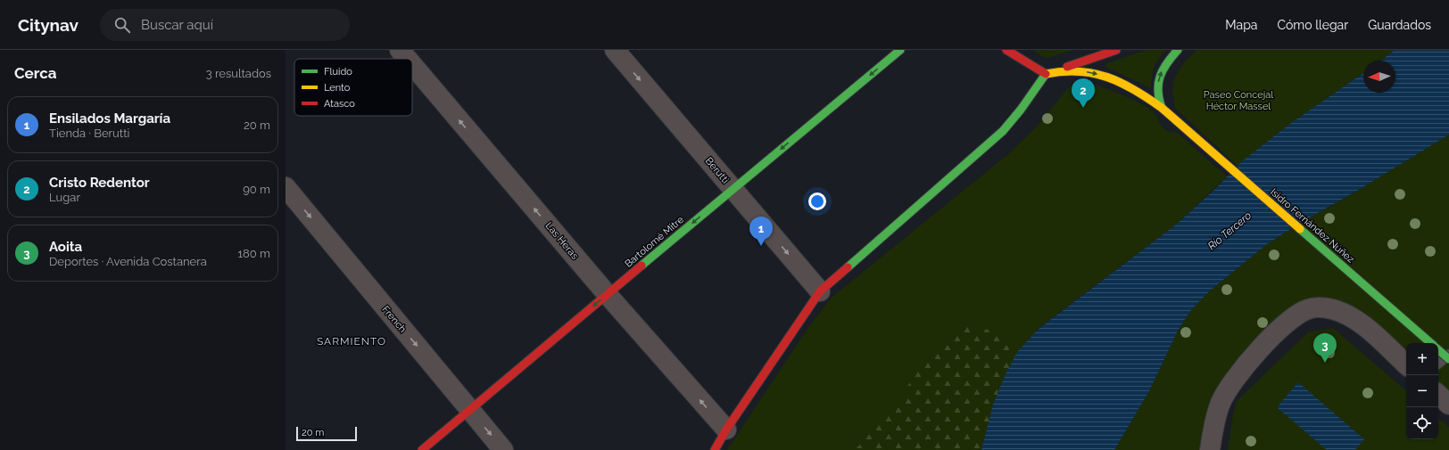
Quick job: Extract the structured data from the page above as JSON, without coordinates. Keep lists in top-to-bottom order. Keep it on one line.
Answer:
{"streets":{"main road":["Isidro Fernández Núñez","Bartolomé Mitre"],"street":["Berutti","Las Heras","French"]},"crossings":[["Berutti","Bartolomé Mitre"],["Las Heras","Bartolomé Mitre"],["Bartolomé Mitre","French"]],"one_way":["Berutti","Las Heras","Bartolomé Mitre","French"],"districts":["SARMIENTO"],"water":["Río Tercero"],"parks":["Paseo Concejal Héctor Massel"],"legend":["Fluido","Lento","Atasco"],"scale_bar":"20 m","north":"left","page":{"header":"Citynav","search":"Buscar aquí","nav":["Mapa","Cómo llegar","Guardados"],"heading":["Cerca","3 resultados"],"pins":["2","1","3"],"list":[{"mark":"1","name":"Ensilados Margaría","note":"Tienda · Berutti","value":"20 m"},{"mark":"2","name":"Cristo Redentor","note":"Lugar","value":"90 m"},{"mark":"3","name":"Aoita","note":"Deportes · Avenida Costanera","value":"180 m"}],"map_buttons":["+","−"],"scale":"20 m"}}
